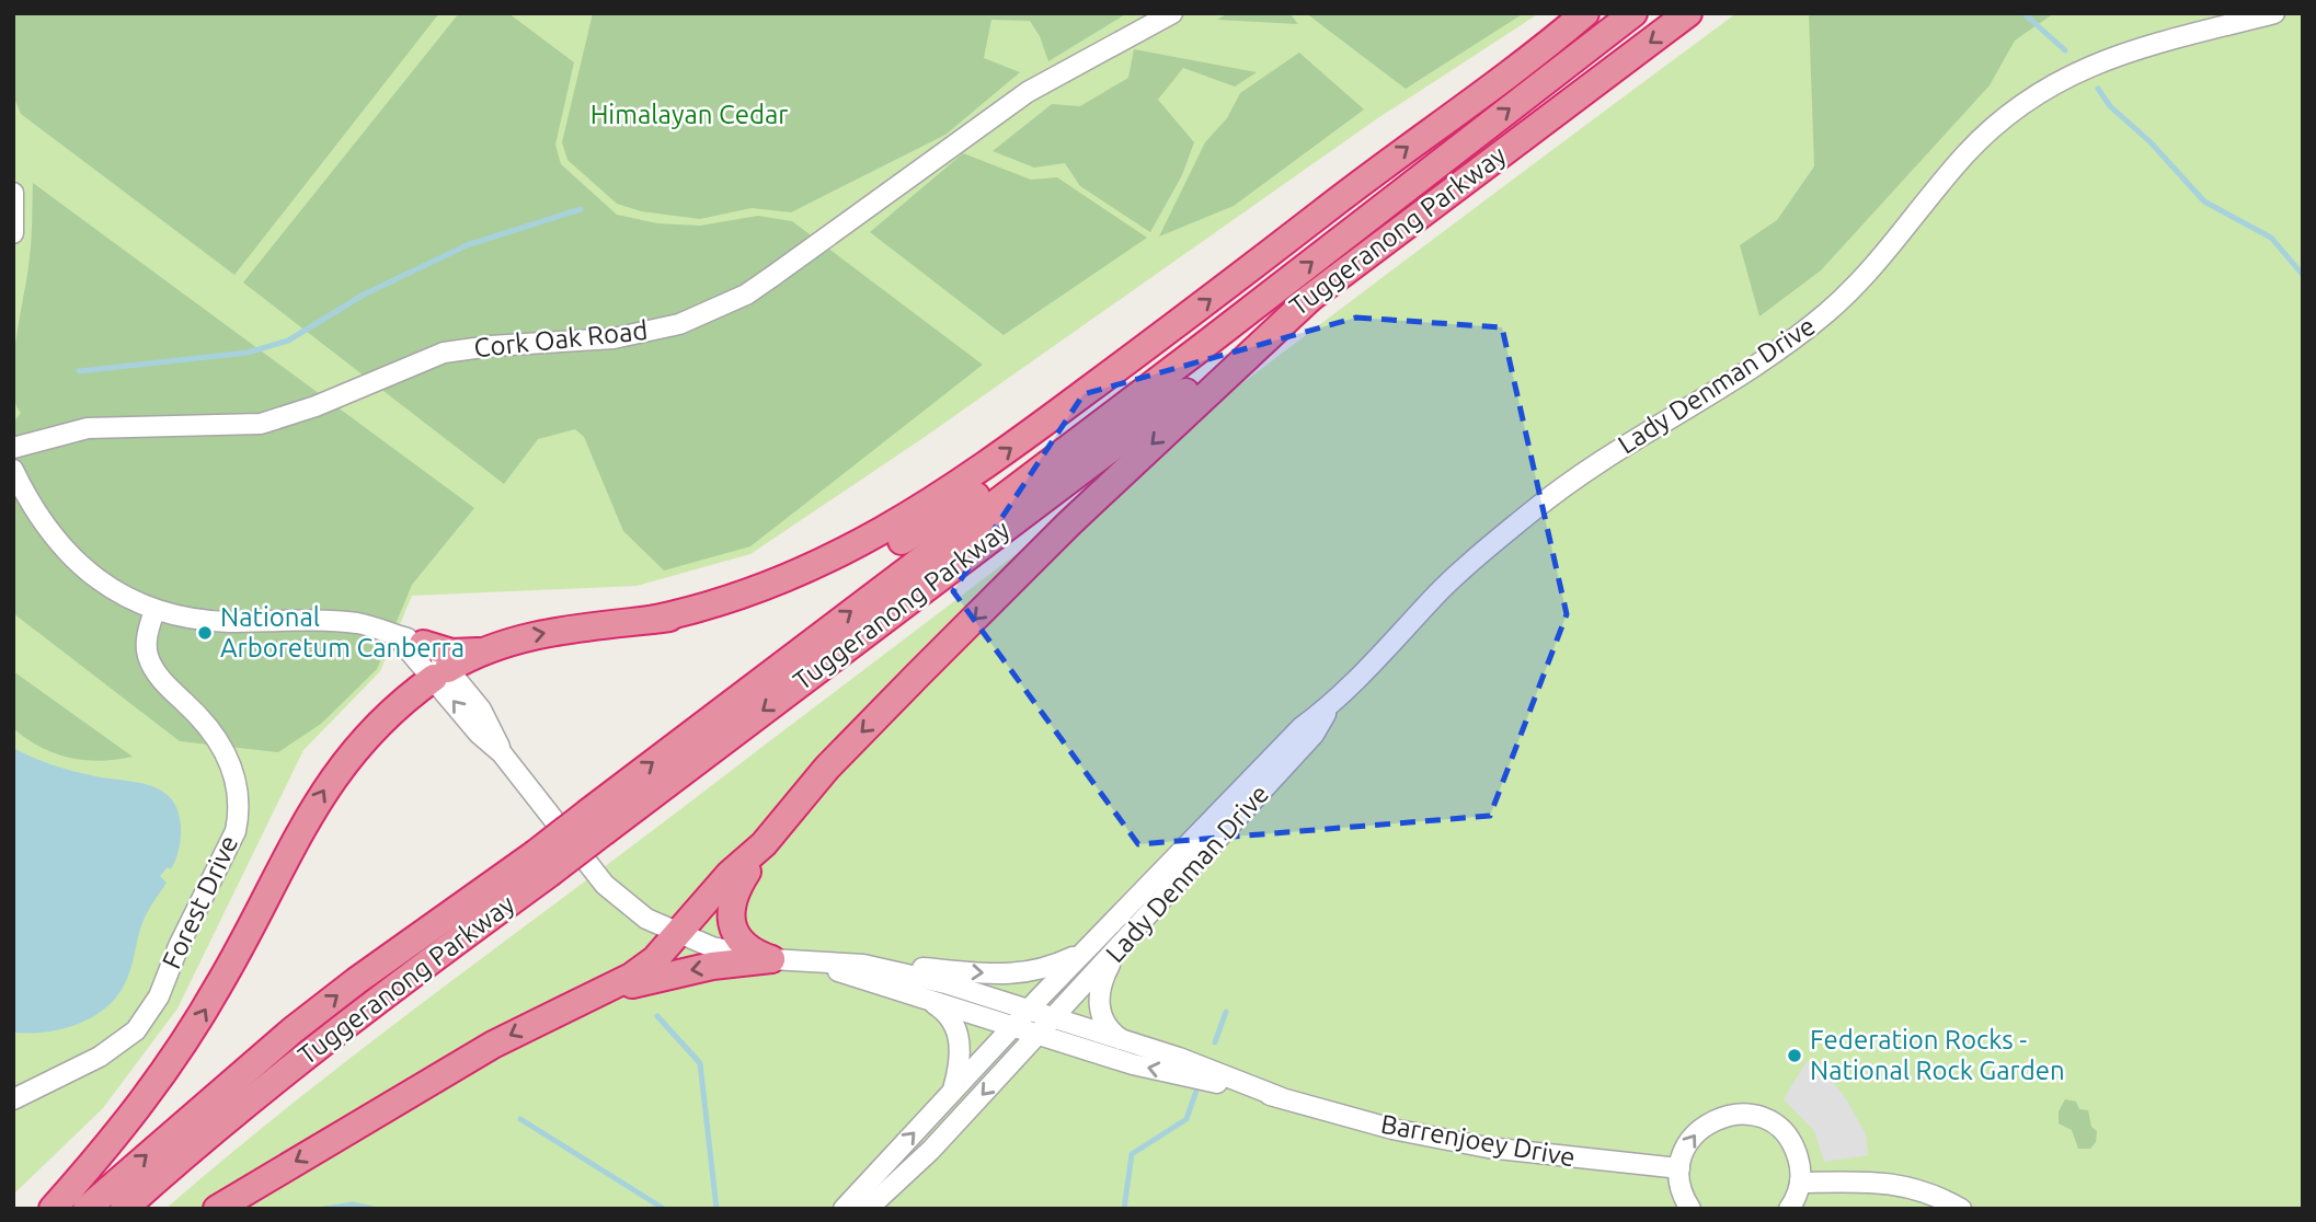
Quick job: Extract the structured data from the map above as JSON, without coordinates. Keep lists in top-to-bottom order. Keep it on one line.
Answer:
{"streets":{"highway":["Tuggeranong Parkway"],"street":["Cork Oak Road","Lady Denman Drive","Forest Drive","Barrenjoey Drive"]},"crossings":[["Lady Denman Drive","Barrenjoey Drive"]],"parks":["Himalayan Cedar"],"places":["National Arboretum Canberra","Federation Rocks - National Rock Garden"]}
